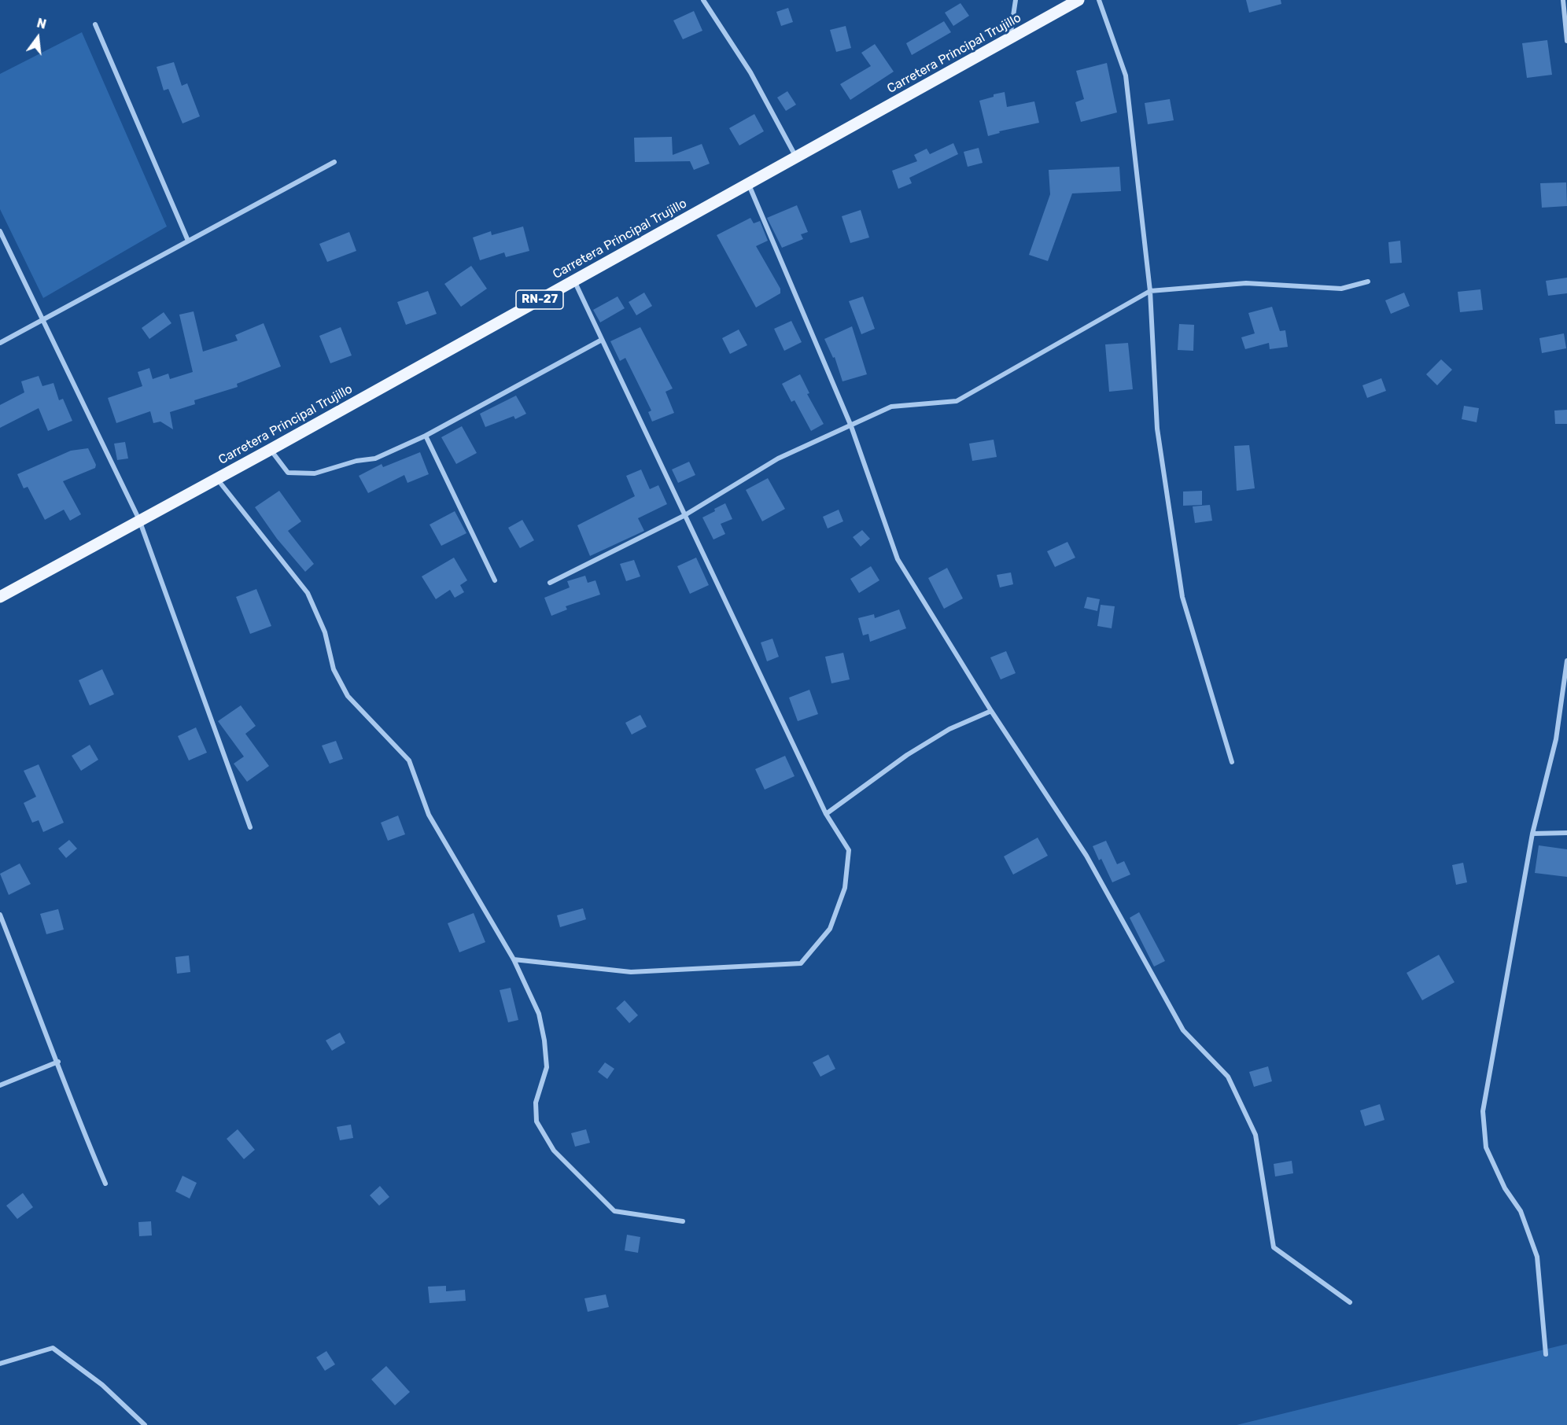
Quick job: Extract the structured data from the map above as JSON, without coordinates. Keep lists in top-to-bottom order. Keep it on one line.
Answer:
{"streets":{"main road":["Carretera Principal Trujillo","RN-27"]},"north":"top"}
